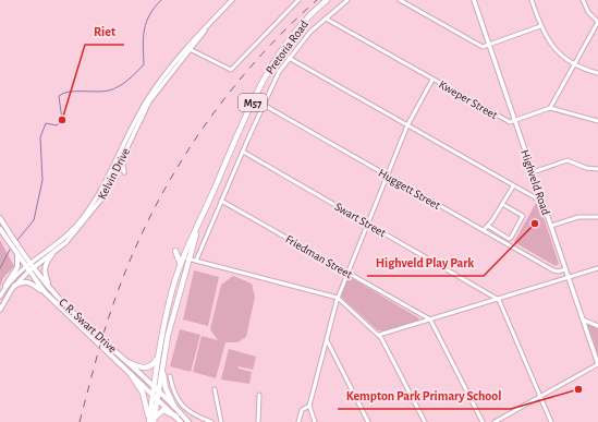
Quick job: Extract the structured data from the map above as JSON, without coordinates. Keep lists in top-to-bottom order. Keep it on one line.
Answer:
{"streets":{"main road":["Pretoria Road","M57","C.R. Swart Drive"],"street":["Kweper Street","Kelvin Drive","Highveld Road","Huggett Street","Swart Street","Friedman Street"]},"crossings":[["Pretoria Road","Huggett Street"],["Pretoria Road","C.R. Swart Drive"],["Kweper Street","M57"],["Kweper Street","Highveld Road"],["M57","Huggett Street"],["M57","Swart Street"],["M57","Friedman Street"],["Kelvin Drive","C.R. Swart Drive"],["Highveld Road","Huggett Street"]],"places":["Riet","Highveld Play Park","Kempton Park Primary School"]}
